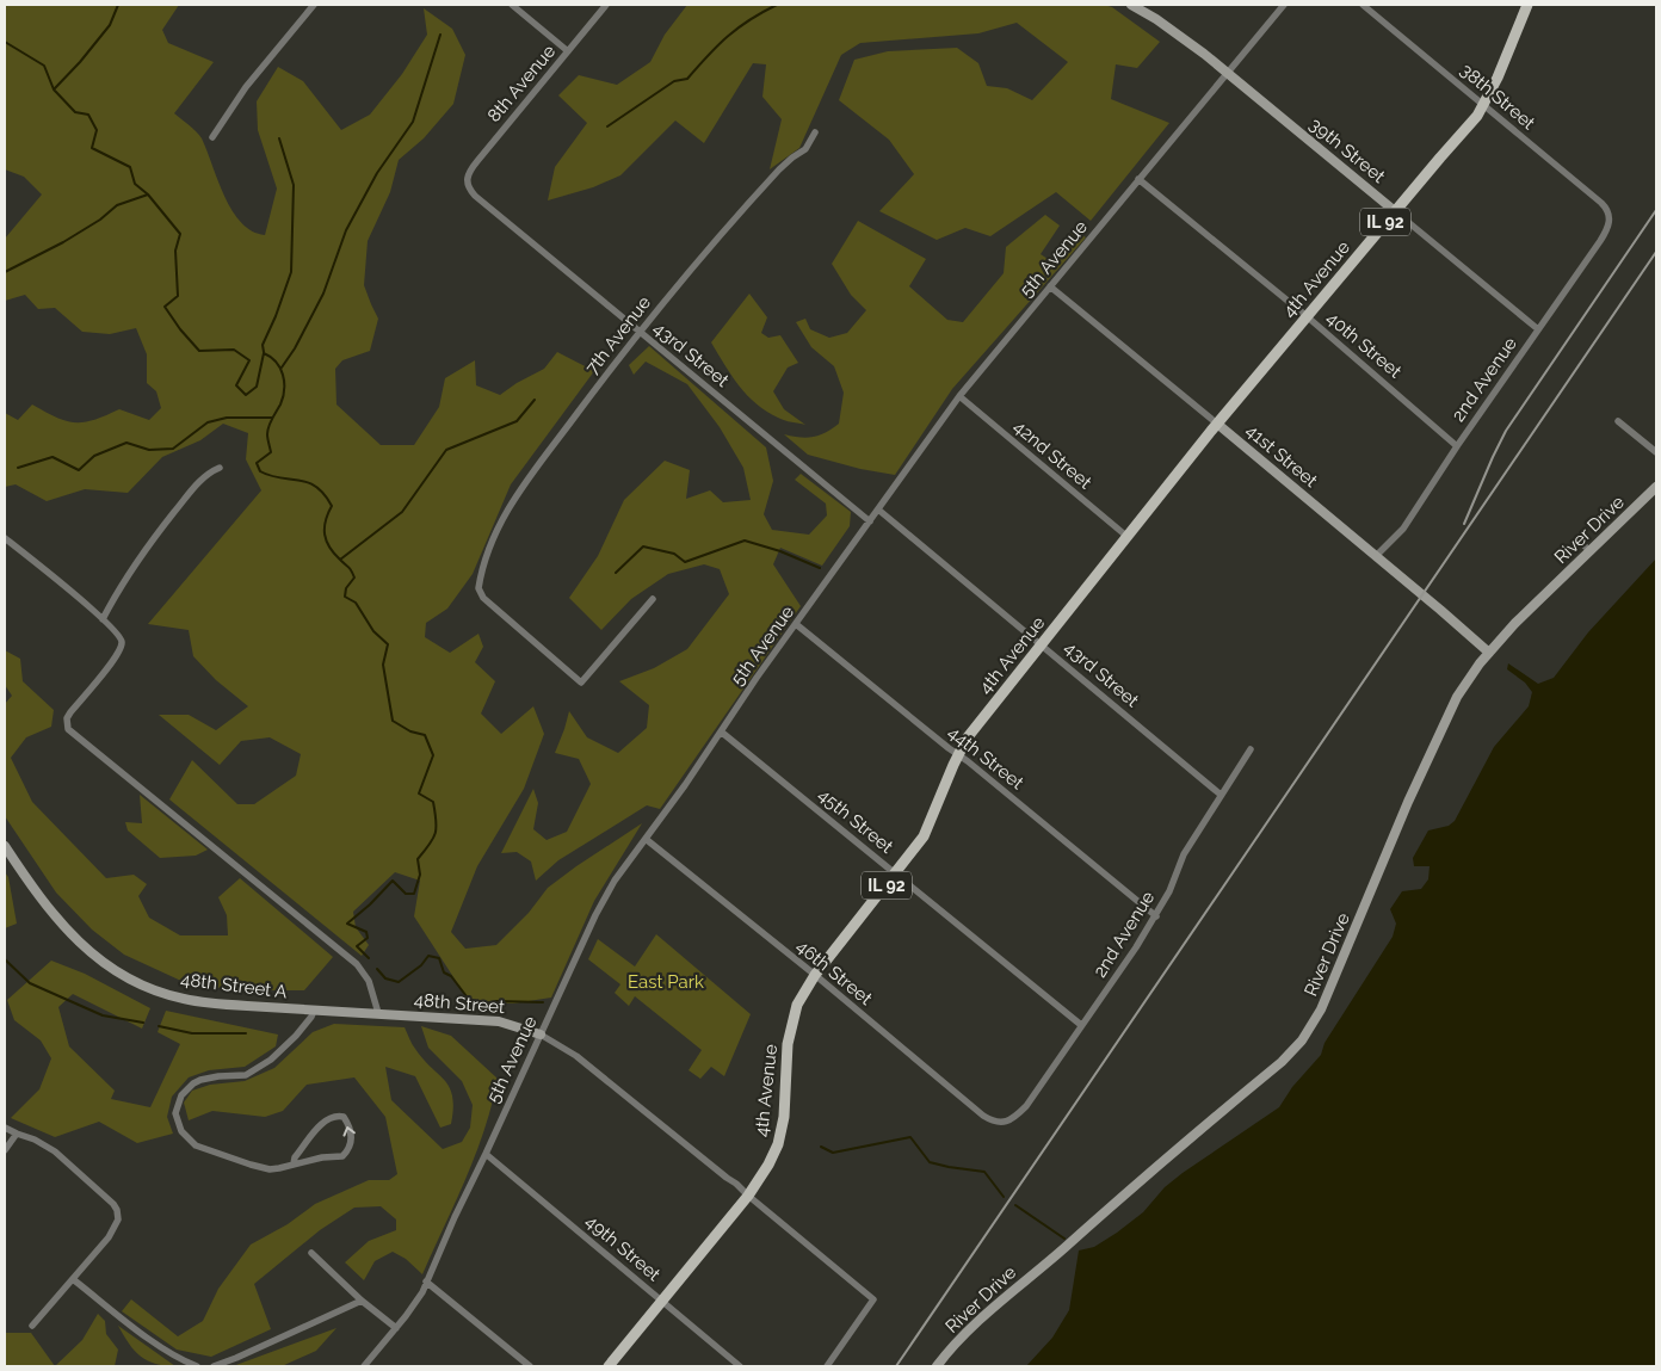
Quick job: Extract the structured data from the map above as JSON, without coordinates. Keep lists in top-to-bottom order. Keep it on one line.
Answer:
{"streets":{"main road":["IL 92","4th Avenue"],"street":["8th Avenue","38th Street","39th Street","5th Avenue","7th Avenue","40th Street","43rd Street","2nd Avenue","42nd Street","41st Street","River Drive","44th Street","45th Street","46th Street","48th Street A","48th Street","49th Street"]},"crossings":[["8th Avenue","43rd Street"],["38th Street","4th Avenue"],["38th Street","2nd Avenue"],["39th Street","5th Avenue"],["39th Street","4th Avenue"],["39th Street","2nd Avenue"],["5th Avenue","40th Street"],["5th Avenue","43rd Street"],["5th Avenue","42nd Street"],["5th Avenue","41st Street"],["5th Avenue","44th Street"],["5th Avenue","45th Street"],["5th Avenue","46th Street"],["5th Avenue","48th Street"],["5th Avenue","49th Street"],["4th Avenue","40th Street"],["4th Avenue","43rd Street"],["4th Avenue","42nd Street"],["4th Avenue","41st Street"],["4th Avenue","44th Street"],["4th Avenue","45th Street"],["4th Avenue","46th Street"],["4th Avenue","48th Street"],["4th Avenue","49th Street"],["7th Avenue","43rd Street"],["40th Street","2nd Avenue"],["43rd Street","2nd Avenue"],["2nd Avenue","41st Street"],["2nd Avenue","44th Street"],["2nd Avenue","45th Street"],["2nd Avenue","46th Street"],["41st Street","River Drive"],["48th Street A","48th Street"]],"parks":["East Park"]}
